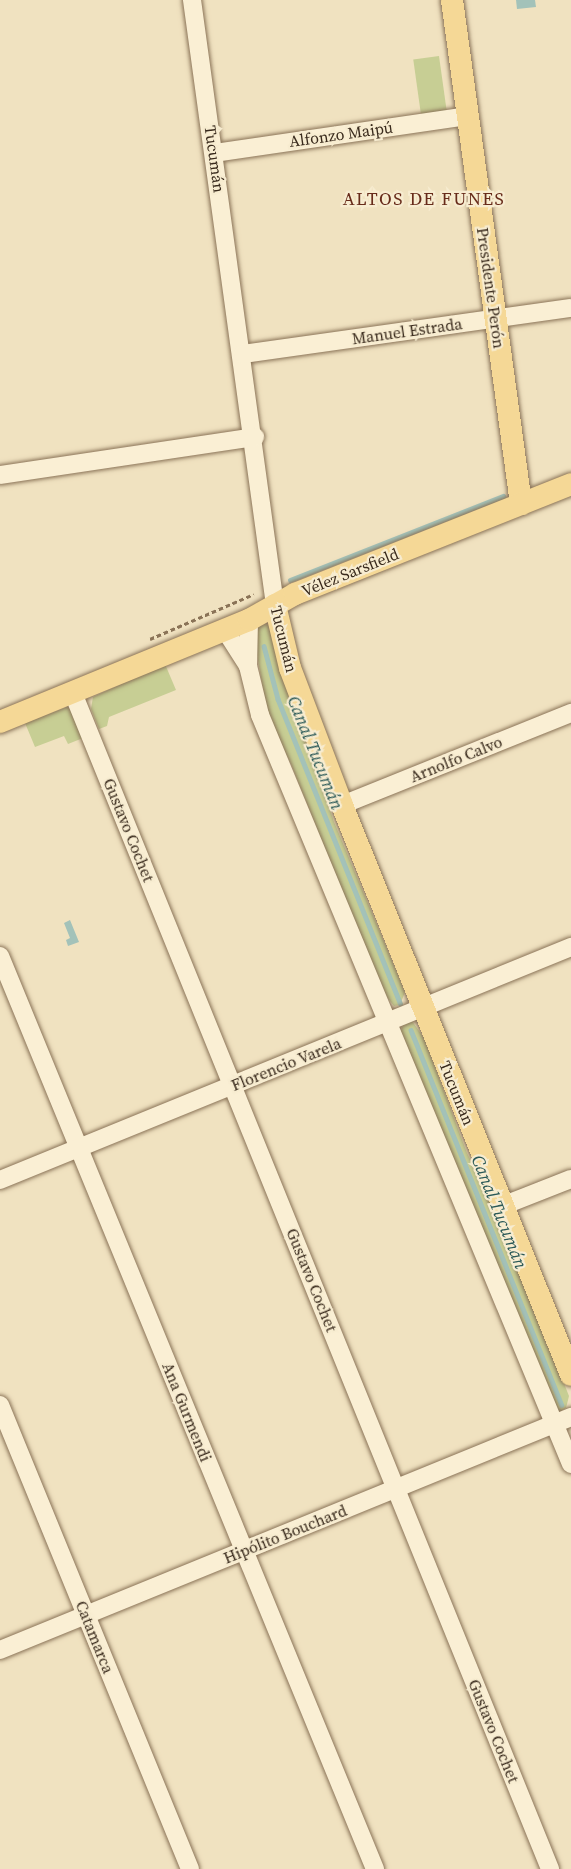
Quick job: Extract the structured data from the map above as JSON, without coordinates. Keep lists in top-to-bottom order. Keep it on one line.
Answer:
{"streets":{"main road":["Tucumán","Presidente Perón","Vélez Sarsfield"],"street":["Alfonzo Maipú","Manuel Estrada","Arnolfo Calvo","Gustavo Cochet","Florencio Varela","Ana Gurmendi","Hipólito Bouchard","Catamarca"]},"crossings":[["Alfonzo Maipú","Tucumán"],["Alfonzo Maipú","Presidente Perón"],["Tucumán","Manuel Estrada"],["Tucumán","Vélez Sarsfield"],["Tucumán","Arnolfo Calvo"],["Tucumán","Florencio Varela"],["Tucumán","Hipólito Bouchard"],["Presidente Perón","Manuel Estrada"],["Presidente Perón","Vélez Sarsfield"],["Vélez Sarsfield","Gustavo Cochet"],["Gustavo Cochet","Florencio Varela"],["Gustavo Cochet","Hipólito Bouchard"],["Florencio Varela","Ana Gurmendi"],["Ana Gurmendi","Hipólito Bouchard"],["Hipólito Bouchard","Catamarca"]],"districts":["ALTOS DE FUNES"],"water":["Canal Tucumán"]}
